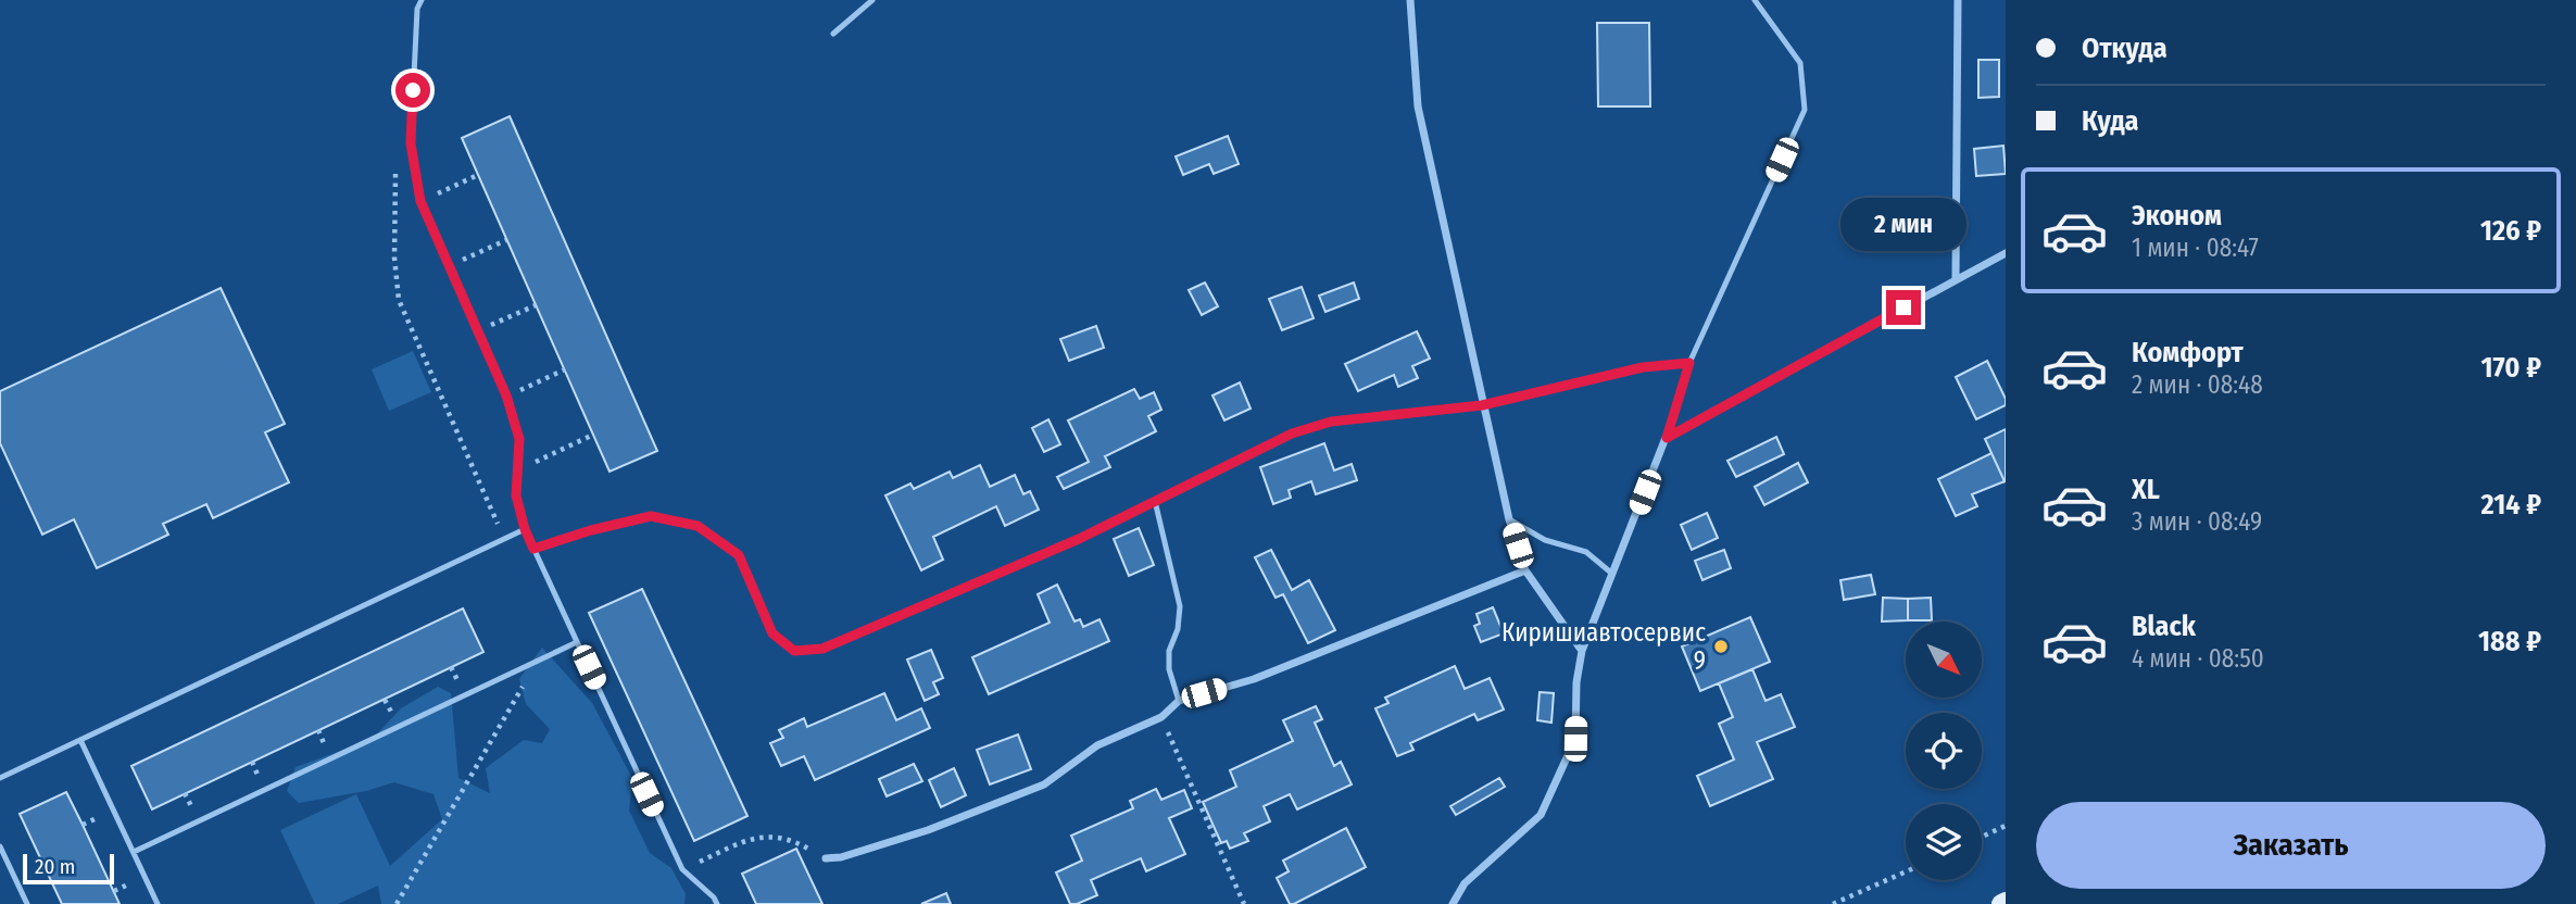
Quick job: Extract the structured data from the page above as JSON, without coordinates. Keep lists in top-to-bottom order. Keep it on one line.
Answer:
{"places":["Киришиавтосервис 9"],"scale_bar":"20 m","north":"bottom right","page":{"banner":["Откуда","Куда"],"list":[{"name":"Эконом","note":"1 мин · 08:47","value":"126 ₽"},{"name":"Комфорт","note":"2 мин · 08:48","value":"170 ₽"},{"name":"XL","note":"3 мин · 08:49","value":"214 ₽"},{"name":"Black","note":"4 мин · 08:50","value":"188 ₽"}],"bubble":"2 мин","buttons":"Заказать","scale":"20 m"}}
